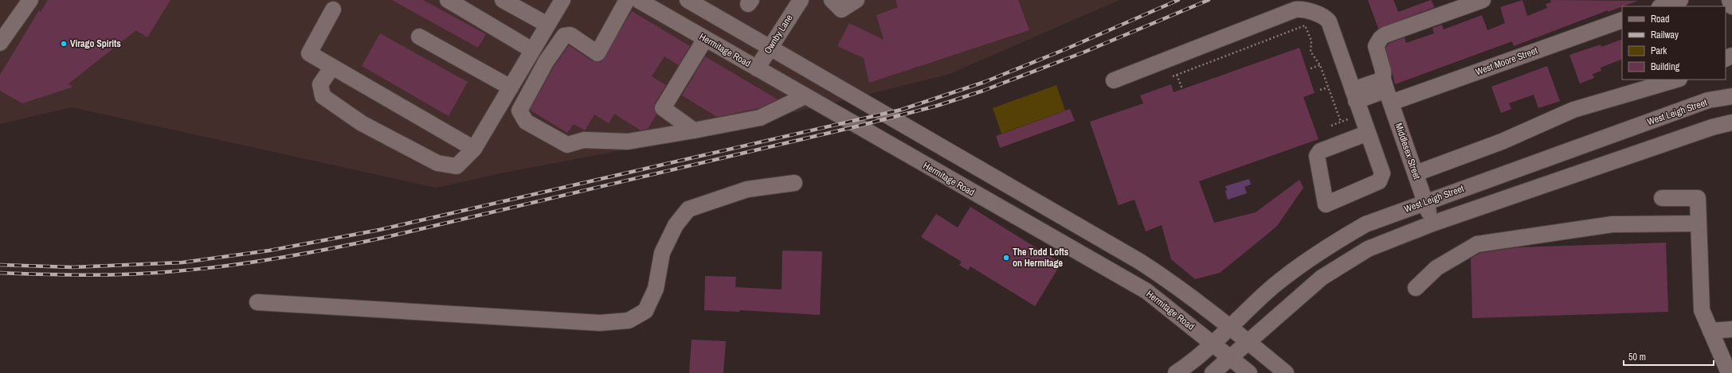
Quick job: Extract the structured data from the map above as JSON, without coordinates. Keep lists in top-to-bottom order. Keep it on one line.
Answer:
{"streets":{"street":["Ownby Lane","Hermitage Road","West Moore Street","West Leigh Street","Middlesex Street"]},"crossings":[["Ownby Lane","Hermitage Road"],["Hermitage Road","West Leigh Street"],["West Moore Street","Middlesex Street"],["West Leigh Street","Middlesex Street"]],"places":["Virago Spirits","The Todd Lofts on Hermitage"],"legend":["Road","Railway","Park","Building"],"scale_bar":"50 m"}
